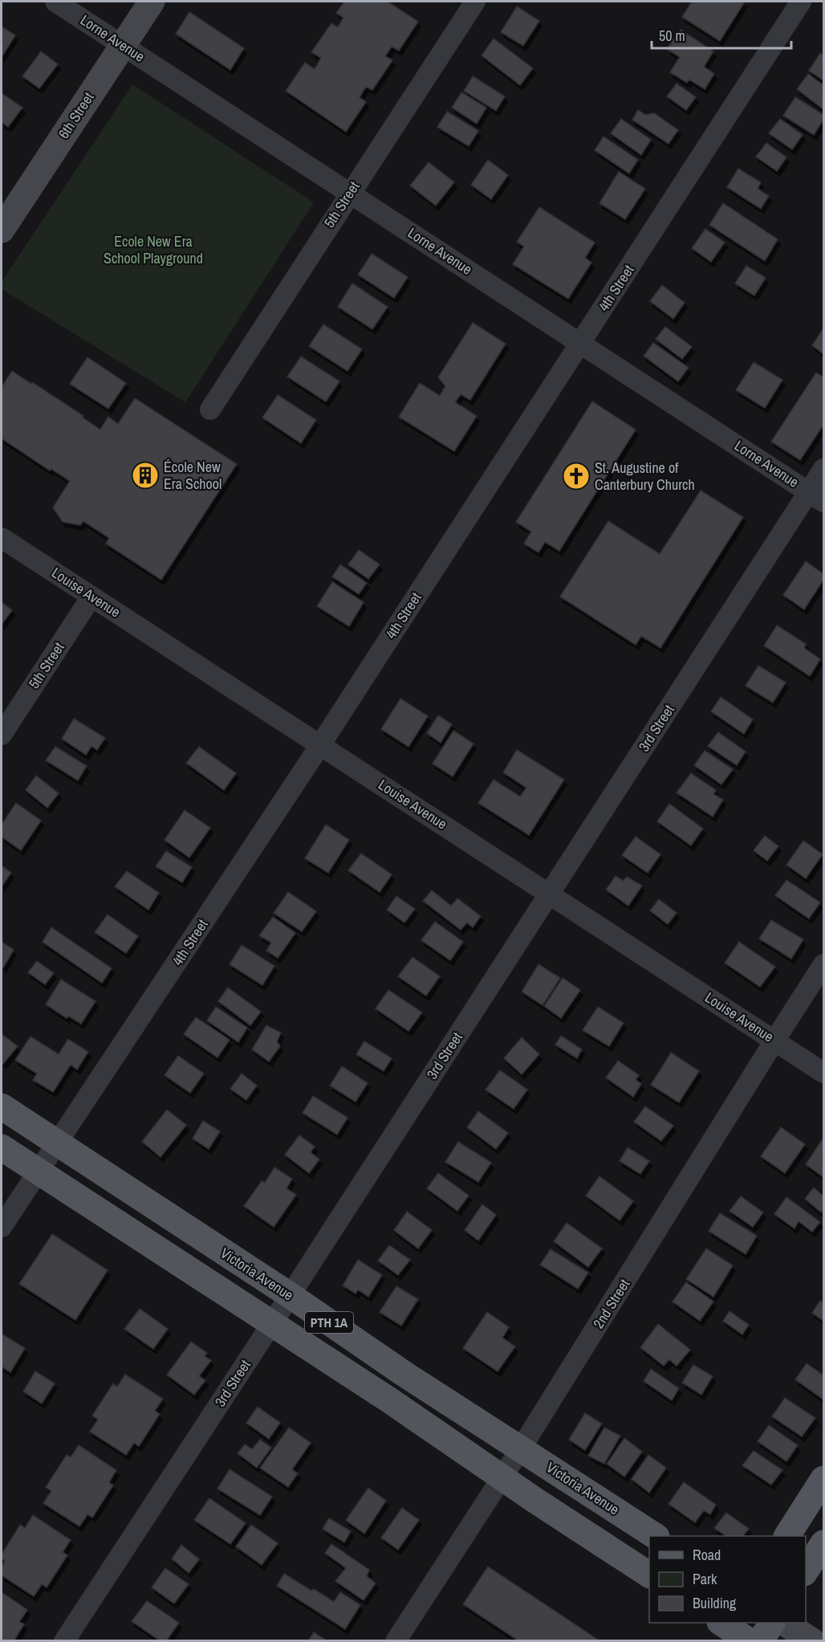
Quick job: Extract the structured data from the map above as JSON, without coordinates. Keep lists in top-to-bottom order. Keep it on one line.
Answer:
{"streets":{"main road":["Victoria Avenue","PTH 1A"],"street":["Lorne Avenue","6th Street","5th Street","4th Street","Louise Avenue","3rd Street","2nd Street"]},"crossings":[["Lorne Avenue","6th Street"],["Lorne Avenue","5th Street"],["Lorne Avenue","4th Street"],["Lorne Avenue","3rd Street"],["5th Street","Louise Avenue"],["4th Street","Louise Avenue"],["4th Street","Victoria Avenue"],["4th Street","PTH 1A"],["Louise Avenue","3rd Street"],["Louise Avenue","2nd Street"],["3rd Street","Victoria Avenue"],["3rd Street","PTH 1A"],["Victoria Avenue","2nd Street"],["2nd Street","PTH 1A"]],"parks":["Ecole New Era School Playground"],"places":{"building":["École New Era School"],"church":["St. Augustine of Canterbury Church"]},"legend":["Road","Park","Building"],"scale_bar":"50 m"}
